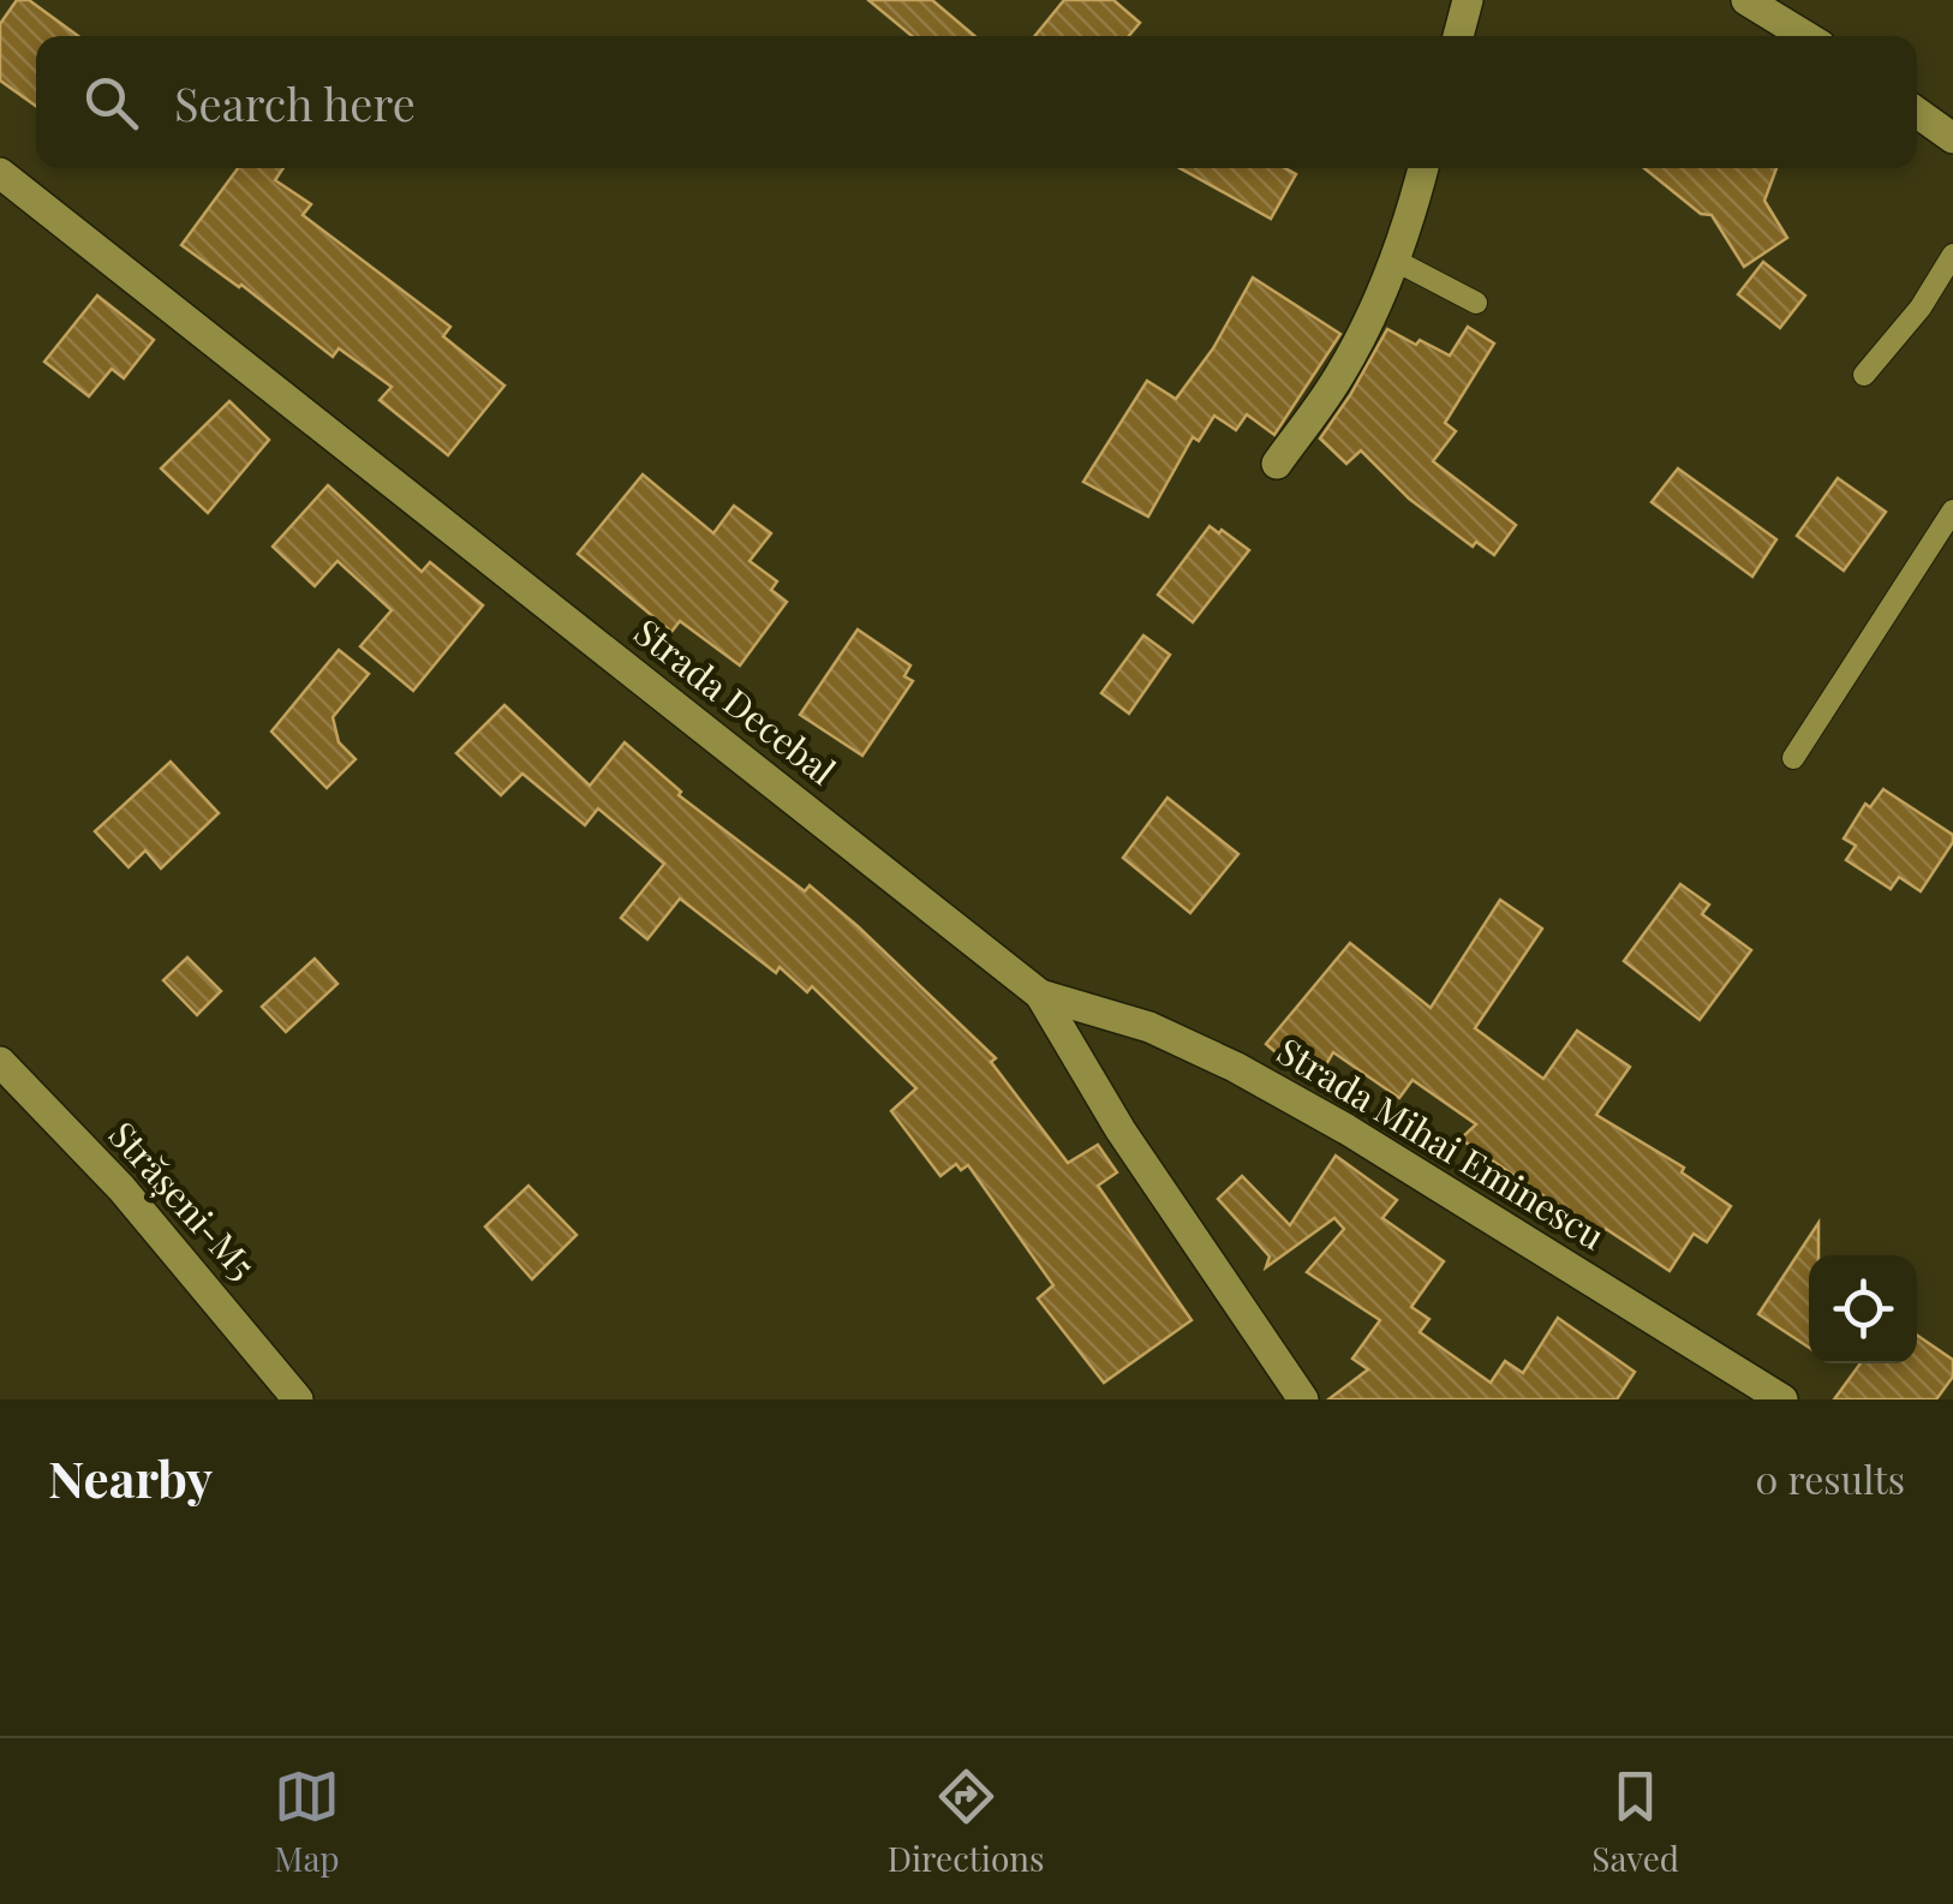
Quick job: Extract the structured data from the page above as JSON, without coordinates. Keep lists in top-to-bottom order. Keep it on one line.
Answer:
{"streets":{"street":["Strada Decebal","Strada Mihai Eminescu","Strășeni-M5"]},"crossings":[["Strada Decebal","Strada Mihai Eminescu"]],"page":{"search":"Search here","heading":["Nearby","0 results"],"nav":["Map","Directions","Saved"]}}
